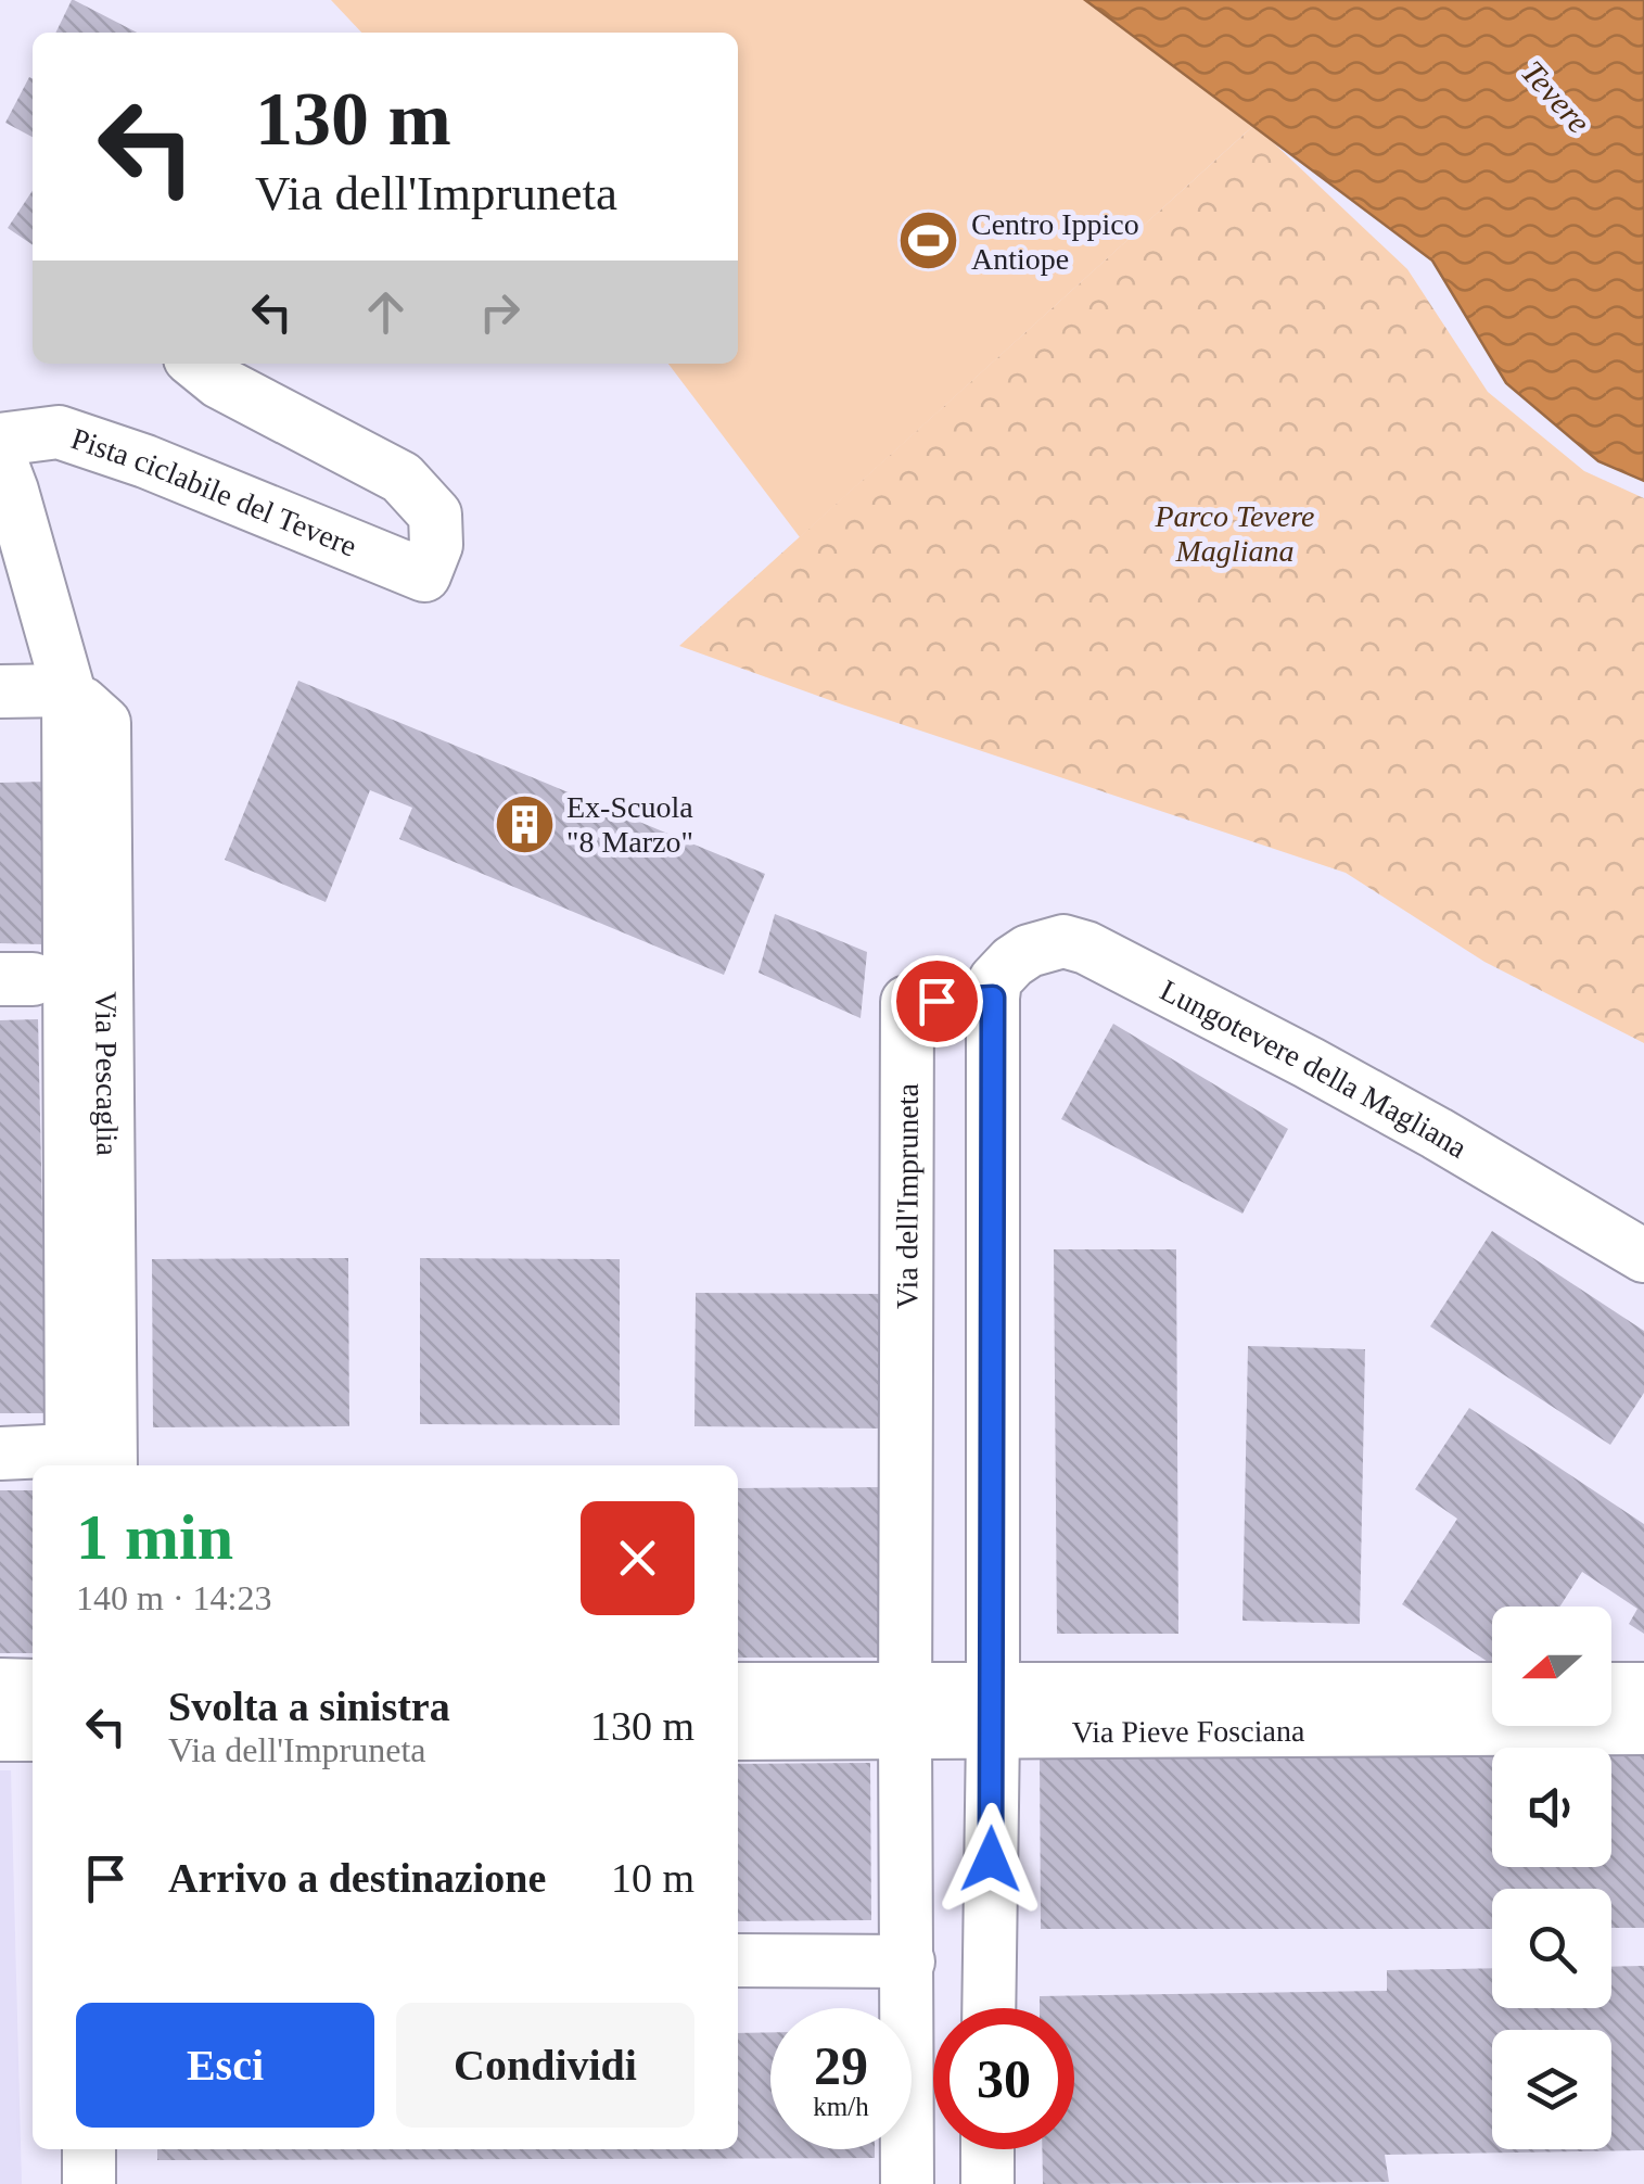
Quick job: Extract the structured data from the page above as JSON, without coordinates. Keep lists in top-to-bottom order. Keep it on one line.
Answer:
{"streets":{"street":["Pista ciclabile del Tevere","Lungotevere della Magliana","Via Pescaglia","Via dell'Impruneta","Via Pieve Fosciana"]},"crossings":[["Lungotevere della Magliana","Via dell'Impruneta"],["Via dell'Impruneta","Via Pieve Fosciana"]],"water":["Tevere"],"parks":["Parco Tevere Magliana"],"places":{"sports":["Centro Ippico Antiope"],"building":["Ex-Scuola \"8 Marzo\""]},"north":"left","page":{"turn":["130 m","Via dell'Impruneta"],"heading":["1 min","140 m · 14:23"],"list":[{"name":"Svolta a sinistra","note":"Via dell'Impruneta","value":"130 m"},{"name":"Arrivo a destinazione","value":"10 m"}],"buttons":["Esci","Condividi"],"speed":"29 km/h","limit":"30"}}
